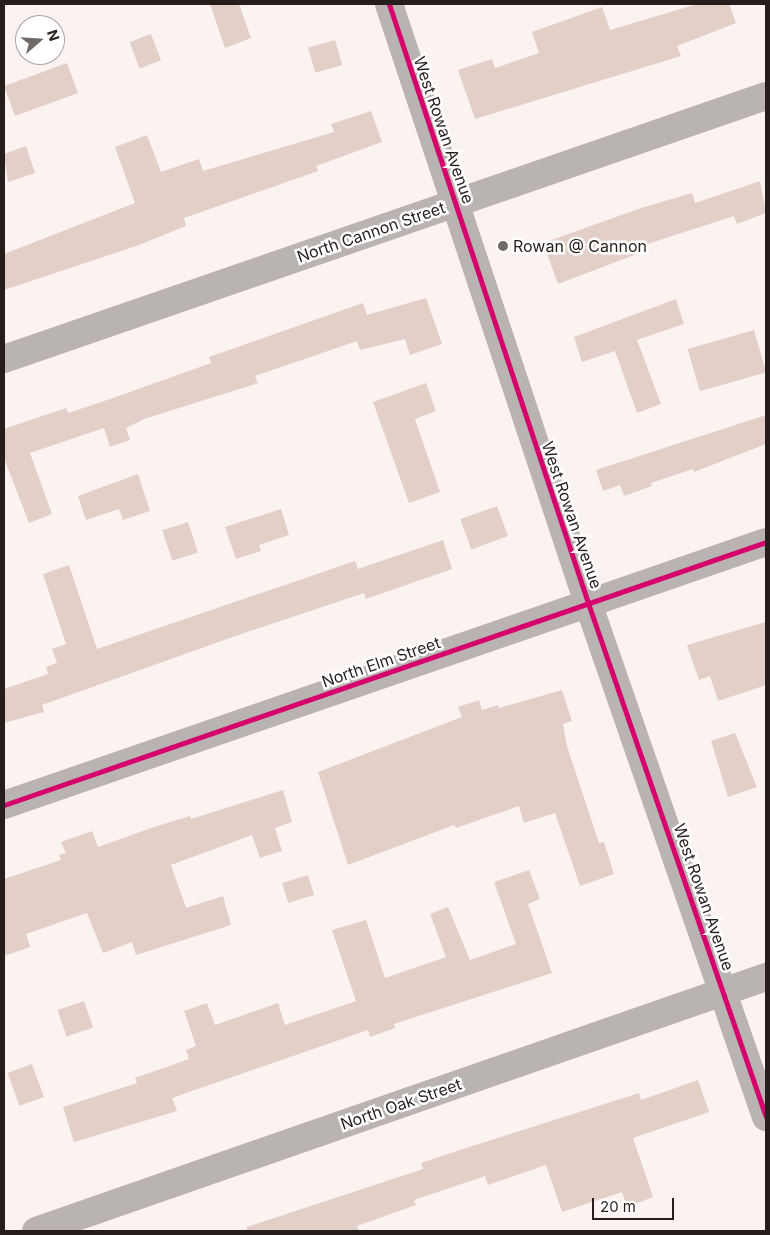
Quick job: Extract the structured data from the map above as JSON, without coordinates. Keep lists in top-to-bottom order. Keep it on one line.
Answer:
{"streets":{"street":["West Rowan Avenue","North Cannon Street","North Elm Street","North Oak Street"]},"crossings":[["West Rowan Avenue","North Cannon Street"],["West Rowan Avenue","North Elm Street"],["West Rowan Avenue","North Oak Street"]],"places":["Rowan @ Cannon"],"scale_bar":"20 m","north":"right"}
